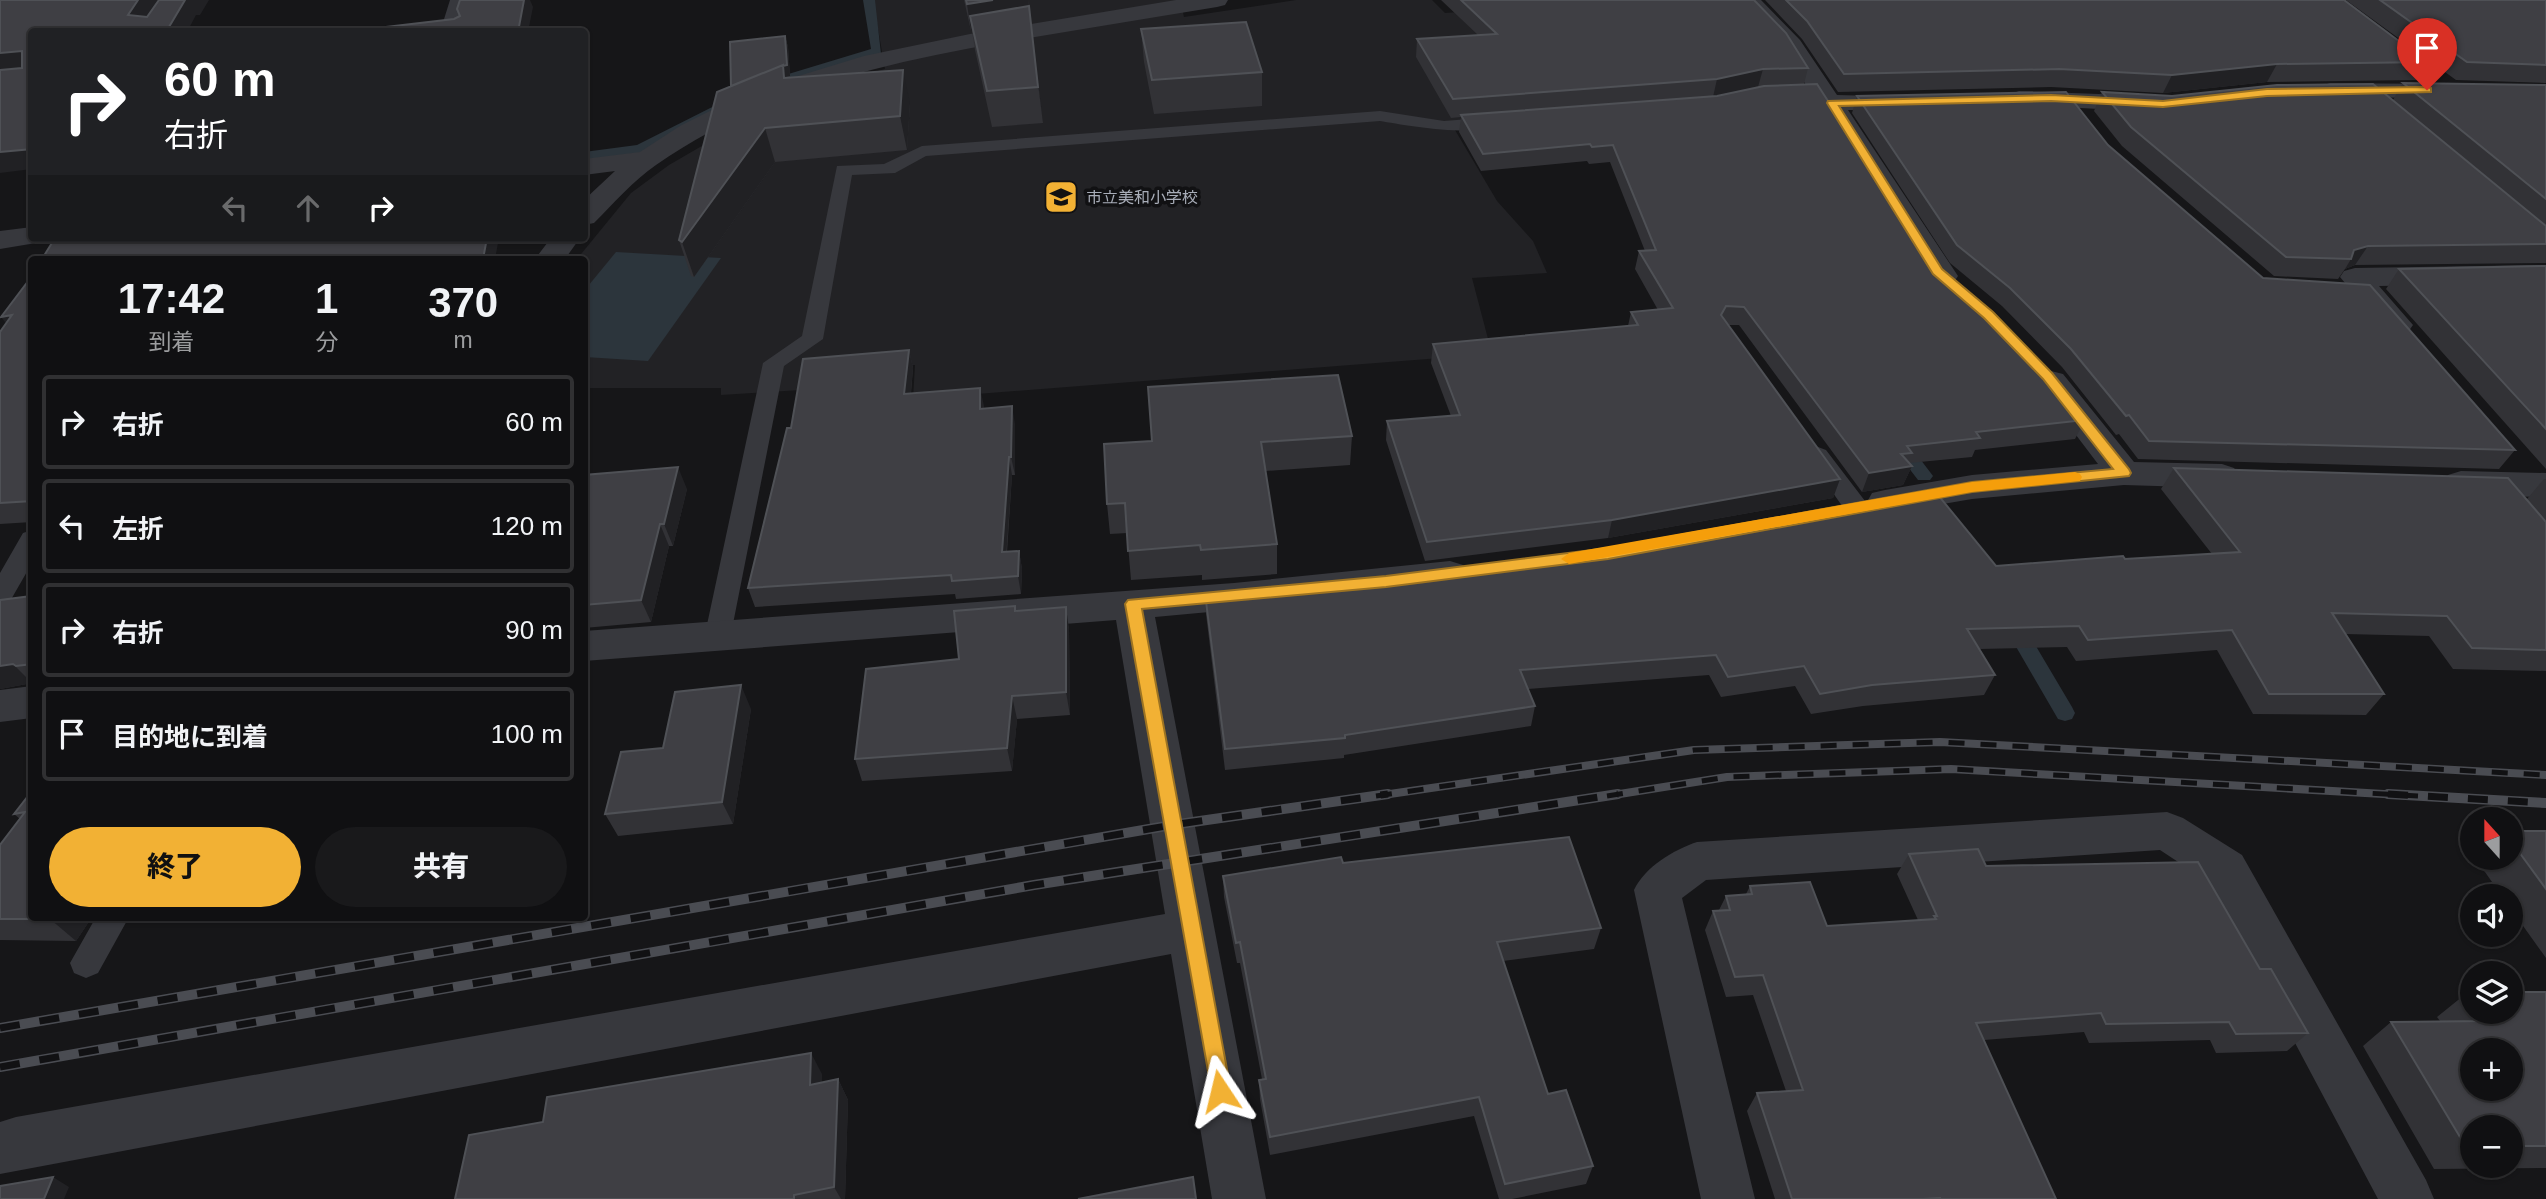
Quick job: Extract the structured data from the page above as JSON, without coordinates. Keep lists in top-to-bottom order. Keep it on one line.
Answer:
{"places":{"school or university":["市立美和小学校"]},"north":"top","page":{"turn":["60 m","右折"],"eta":["17:42","到着","1","分","370","m"],"list":[{"name":"右折","value":"60 m"},{"name":"左折","value":"120 m"},{"name":"右折","value":"90 m"},{"name":"目的地に到着","value":"100 m"}],"map_buttons":["+","−"],"buttons":["終了","共有"]}}
